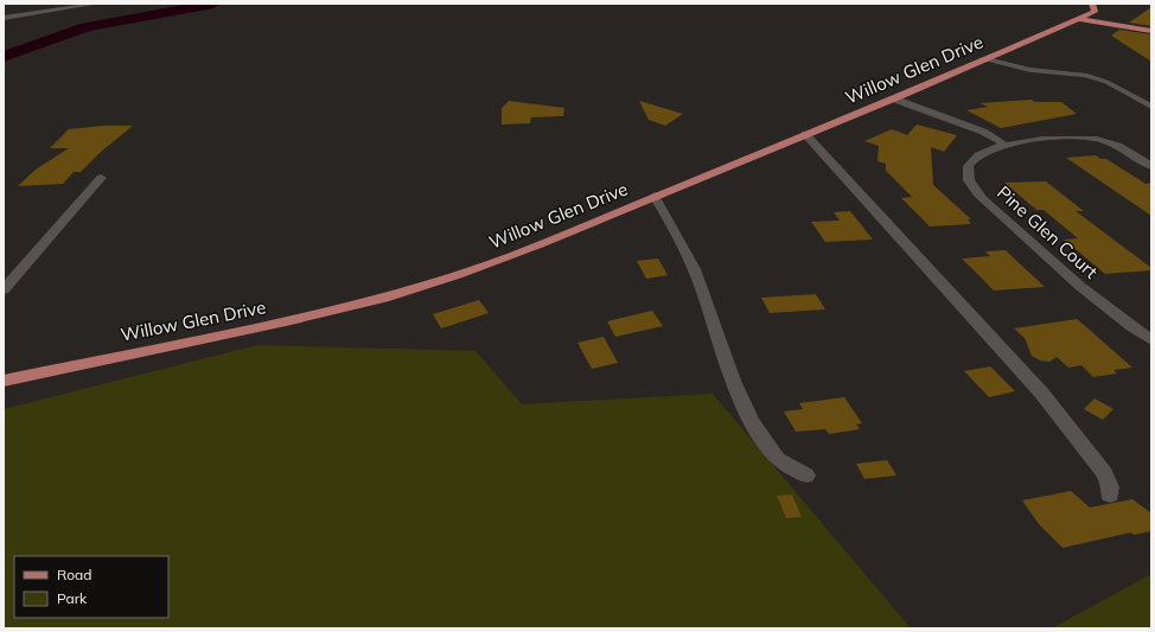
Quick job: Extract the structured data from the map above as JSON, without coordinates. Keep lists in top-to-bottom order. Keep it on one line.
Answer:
{"streets":{"main road":["Willow Glen Drive"],"street":["Pine Glen Court"]},"legend":["Road","Park"]}
